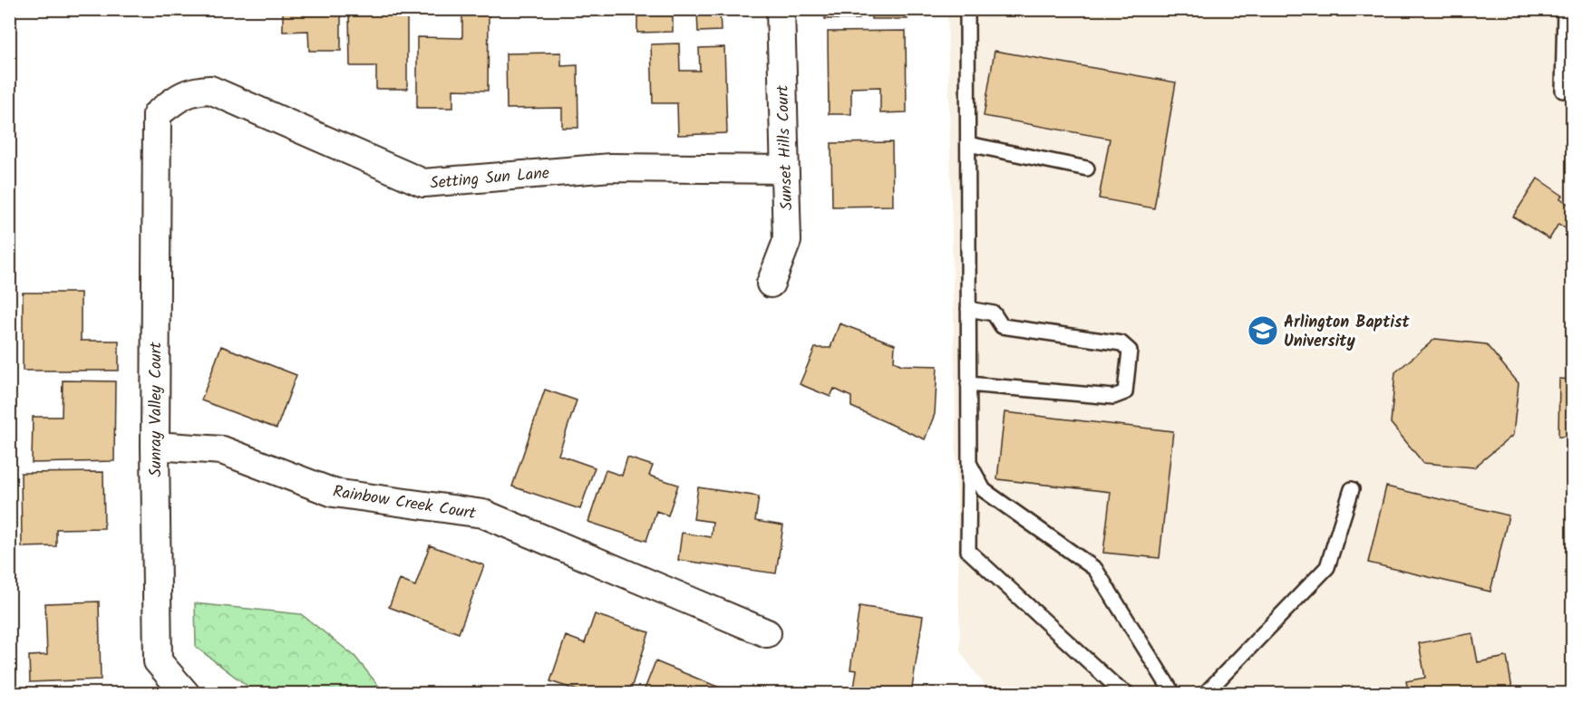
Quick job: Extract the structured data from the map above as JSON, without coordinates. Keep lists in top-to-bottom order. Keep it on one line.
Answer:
{"streets":{"street":["Sunset Hills Court","Setting Sun Lane","Sunray Valley Court","Rainbow Creek Court"]},"crossings":[["Sunset Hills Court","Setting Sun Lane"],["Setting Sun Lane","Sunray Valley Court"],["Sunray Valley Court","Rainbow Creek Court"]],"places":{"school or university":["Arlington Baptist University"]}}
